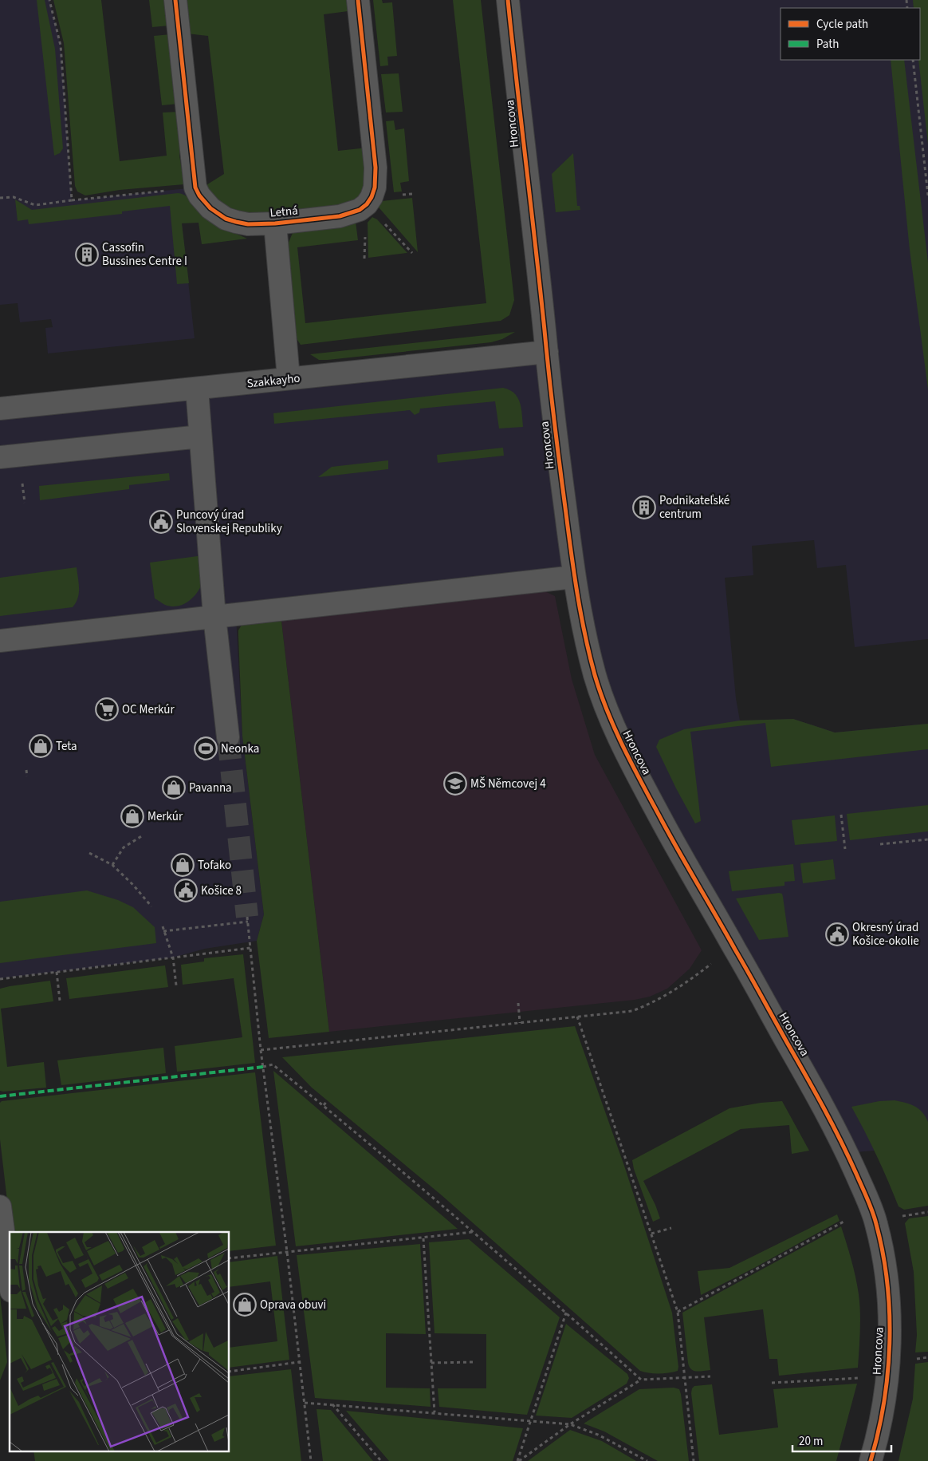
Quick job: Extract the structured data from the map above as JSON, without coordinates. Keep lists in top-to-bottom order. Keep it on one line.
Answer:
{"streets":{"street":["Hroncova","Letná","Szakkayho"]},"crossings":[["Hroncova","Szakkayho"],["Letná","Szakkayho"]],"places":{"building":["Cassofin Bussines Centre I","Podnikateľské centrum"],"public building":["Puncový úrad Slovenskej Republiky","Košice 8","Okresný úrad Košice-okolie"],"supermarket":["OC Merkúr"],"shop":["Teta","Pavanna","Merkúr","Tofako","Oprava obuvi"],"sports":["Neonka"],"school or university":["MŠ Němcovej 4"]},"legend":["Cycle path","Path"],"scale_bar":"20 m"}
